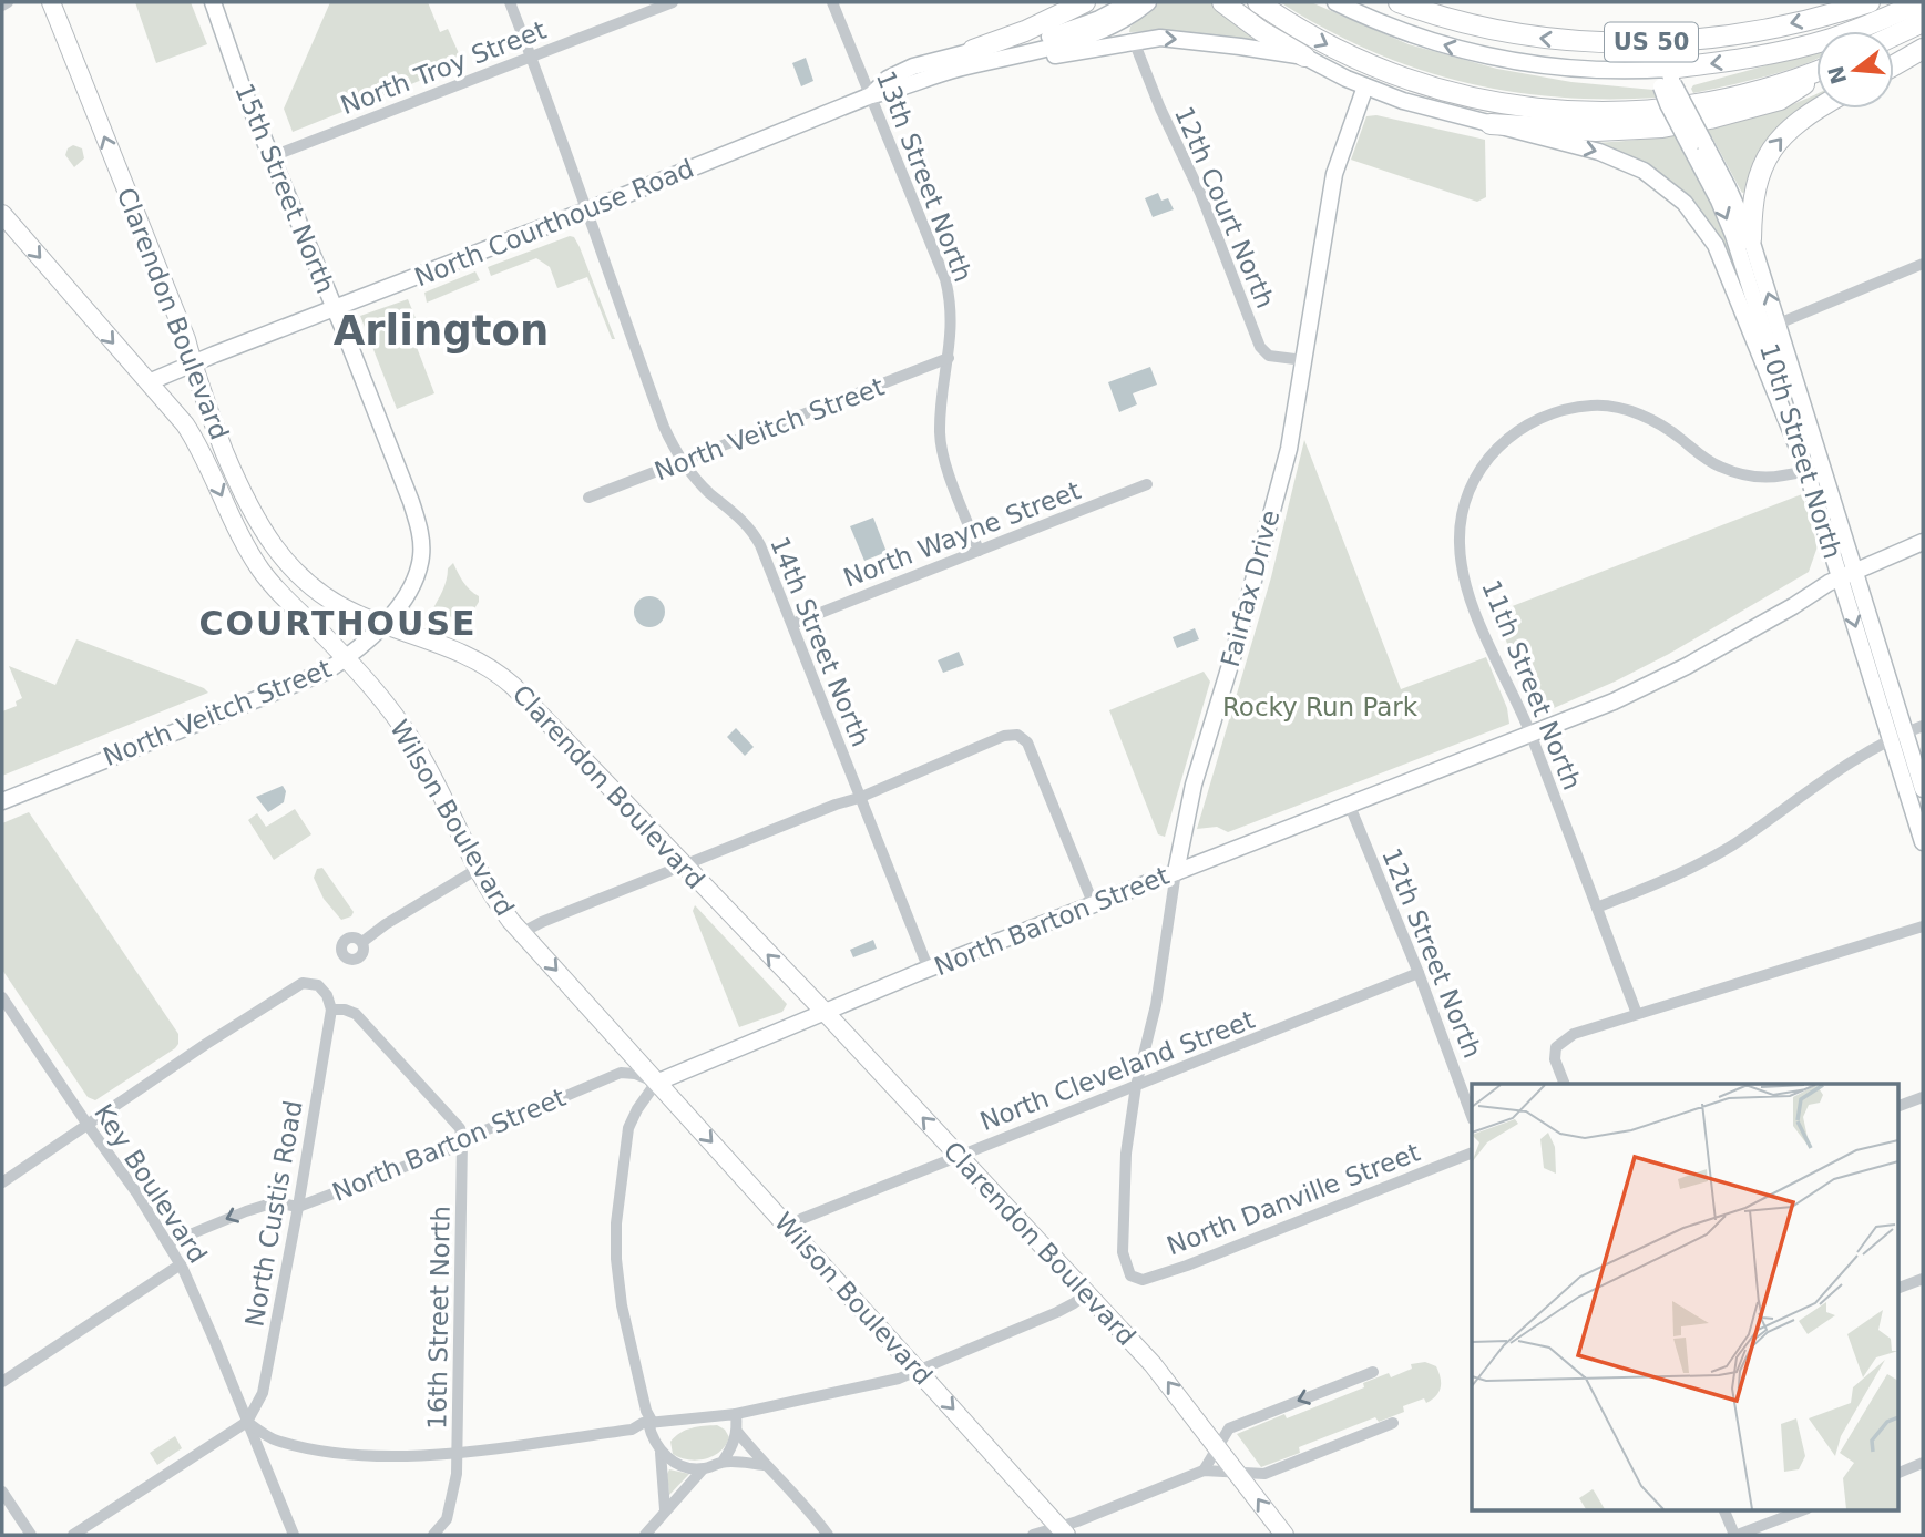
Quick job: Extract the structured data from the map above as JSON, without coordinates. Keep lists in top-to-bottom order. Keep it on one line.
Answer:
{"streets":{"highway":["US 50"],"main road":["15th Street North","North Courthouse Road","Clarendon Boulevard","North Veitch Street","10th Street North","Fairfax Drive","Wilson Boulevard","North Barton Street"],"street":["North Troy Street","13th Street North","12th Court North","North Wayne Street","14th Street North","11th Street North","12th Street North","North Cleveland Street","Key Boulevard","North Danville Street","North Custis Road","16th Street North"]},"crossings":[["North Troy Street","15th Street North"],["North Troy Street","14th Street North"],["13th Street North","North Courthouse Road"],["13th Street North","North Veitch Street"],["13th Street North","North Wayne Street"],["15th Street North","North Courthouse Road"],["15th Street North","North Veitch Street"],["12th Court North","Fairfax Drive"],["North Courthouse Road","Clarendon Boulevard"],["North Courthouse Road","14th Street North"],["North Courthouse Road","Wilson Boulevard"],["Clarendon Boulevard","North Veitch Street"],["Clarendon Boulevard","North Barton Street"],["Clarendon Boulevard","North Cleveland Street"],["North Veitch Street","14th Street North"],["North Veitch Street","Wilson Boulevard"],["10th Street North","11th Street North"],["10th Street North","North Barton Street"],["North Wayne Street","14th Street North"],["Fairfax Drive","North Barton Street"],["Fairfax Drive","North Cleveland Street"],["Fairfax Drive","North Danville Street"],["14th Street North","North Barton Street"],["11th Street North","North Barton Street"],["Wilson Boulevard","North Barton Street"],["Wilson Boulevard","North Cleveland Street"],["North Barton Street","12th Street North"],["North Barton Street","Key Boulevard"],["North Barton Street","North Custis Road"],["North Barton Street","16th Street North"],["12th Street North","North Cleveland Street"],["Key Boulevard","North Custis Road"]],"one_way":["Clarendon Boulevard","Wilson Boulevard"],"districts":["Arlington","COURTHOUSE"],"parks":["Rocky Run Park"],"north":"left"}
